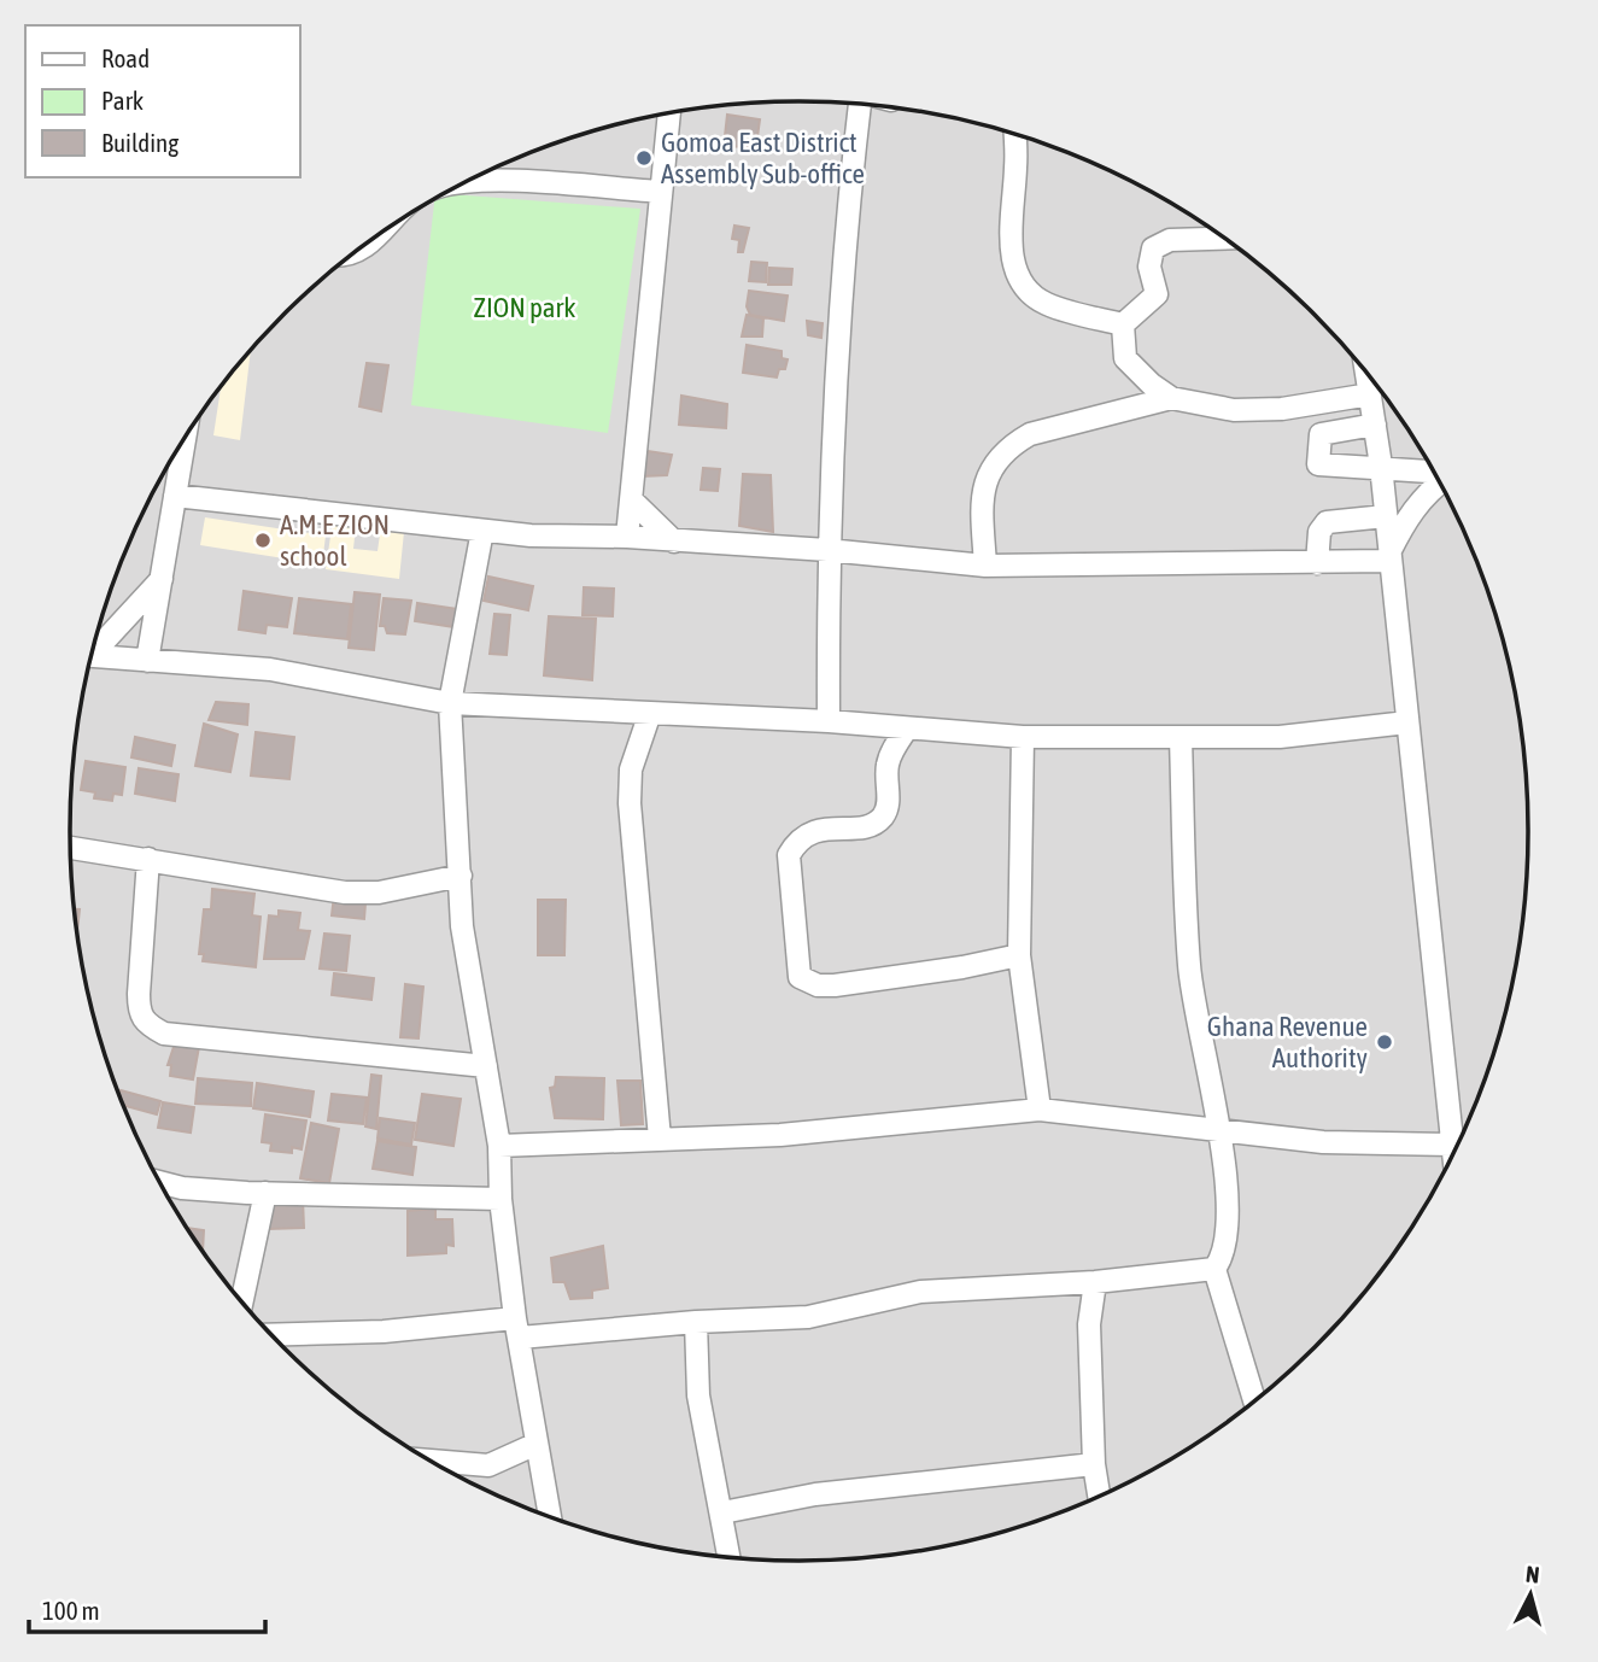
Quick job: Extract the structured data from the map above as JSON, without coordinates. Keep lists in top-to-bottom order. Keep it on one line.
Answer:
{"parks":["ZION park"],"places":["Gomoa East District Assembly Sub-office","A.M.E ZION school","Ghana Revenue Authority"],"legend":["Road","Park","Building"],"scale_bar":"100 m","north":"top"}
